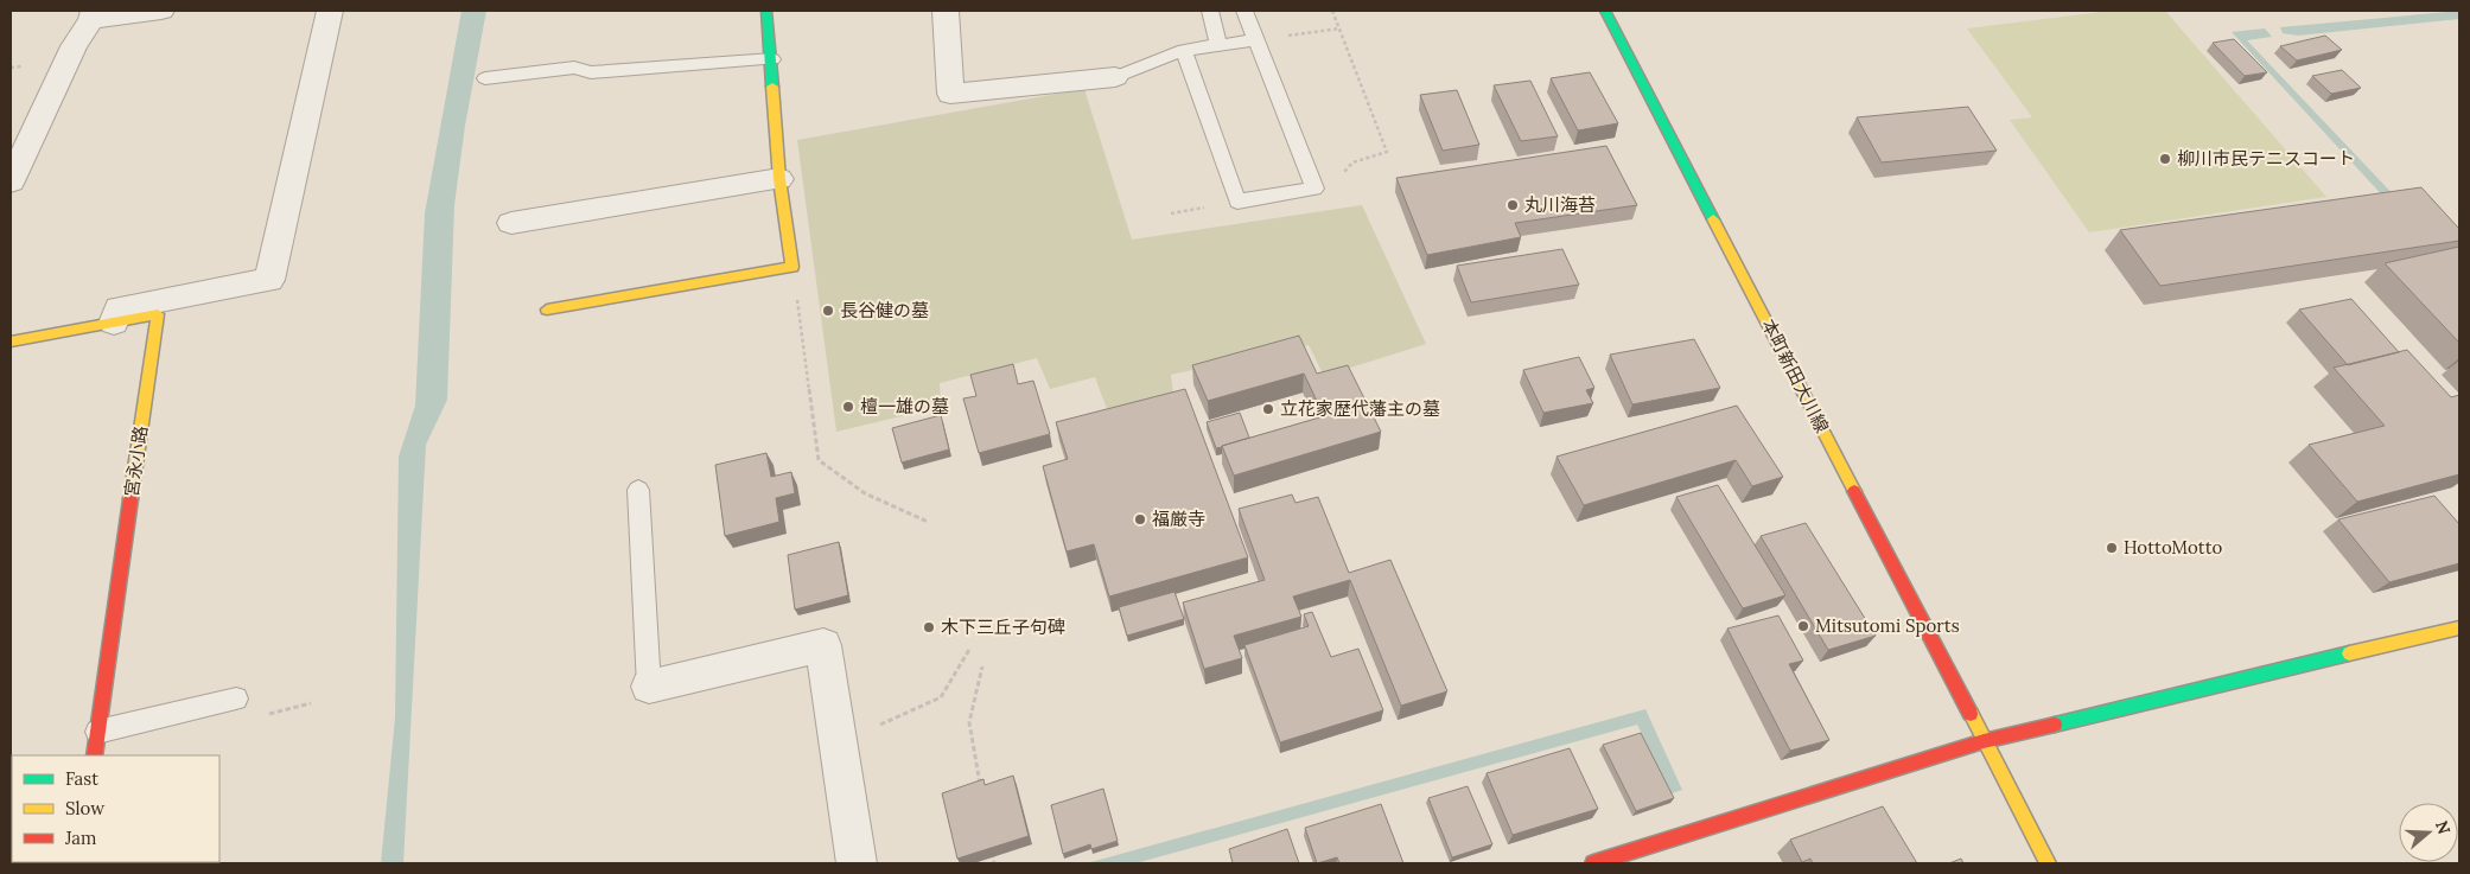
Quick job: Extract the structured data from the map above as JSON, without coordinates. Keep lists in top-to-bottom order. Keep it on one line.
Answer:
{"streets":{"street":["本町新田大川線","宮永小路"]},"places":["柳川市民テニスコート","丸川海苔","長谷健の墓","檀一雄の墓","立花家歴代藩主の墓","福厳寺","HottoMotto","Mitsutomi Sports","木下三丘子句碑"],"legend":["Fast","Slow","Jam"],"north":"right"}
